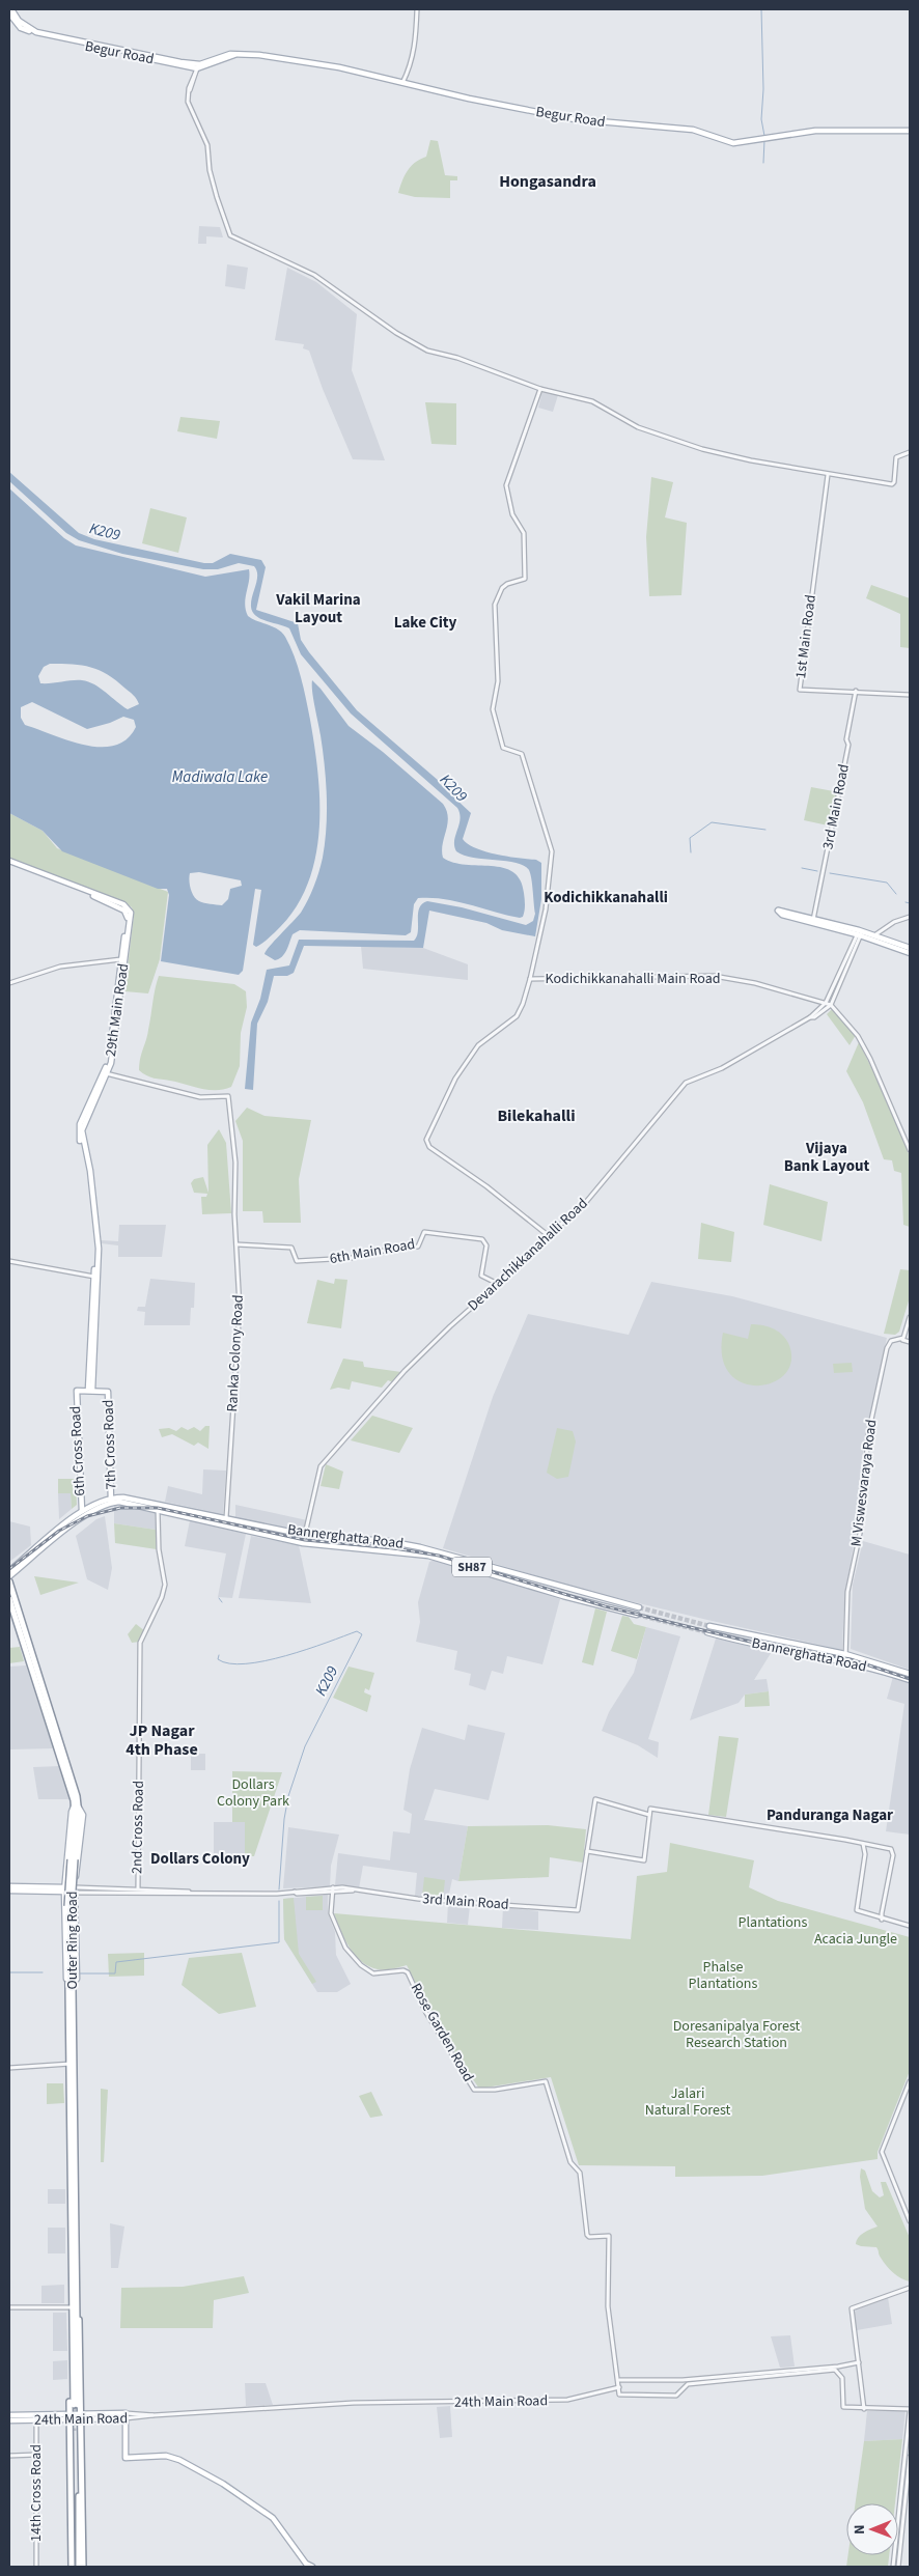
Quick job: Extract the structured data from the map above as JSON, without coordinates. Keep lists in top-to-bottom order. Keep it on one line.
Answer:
{"streets":{"highway":["Outer Ring Road"],"main road":["Begur Road","29th Main Road","7th Cross Road","6th Cross Road","Bannerghatta Road","SH87","24th Main Road"],"street":["1st Main Road","3rd Main Road","Kodichikkanahalli Main Road","6th Main Road","Devarachikkanahalli Road","Ranka Colony Road","M Viswesvaraya Road","2nd Cross Road","Rose Garden Road","14th Cross Road"]},"crossings":[["1st Main Road","3rd Main Road"],["3rd Main Road","2nd Cross Road"],["3rd Main Road","Rose Garden Road"],["Kodichikkanahalli Main Road","Devarachikkanahalli Road"],["29th Main Road","Ranka Colony Road"],["29th Main Road","7th Cross Road"],["29th Main Road","6th Cross Road"],["6th Main Road","Devarachikkanahalli Road"],["6th Main Road","Ranka Colony Road"],["Devarachikkanahalli Road","Bannerghatta Road"],["Ranka Colony Road","Bannerghatta Road"],["7th Cross Road","6th Cross Road"],["7th Cross Road","Bannerghatta Road"],["6th Cross Road","Bannerghatta Road"],["M Viswesvaraya Road","Bannerghatta Road"],["Bannerghatta Road","2nd Cross Road"],["24th Main Road","14th Cross Road"]],"districts":["Hongasandra","Vakil Marina Layout","Lake City","Kodichikkanahalli","Bilekahalli","Vijaya Bank Layout","JP Nagar 4th Phase","Panduranga Nagar","Dollars Colony"],"water":["K209","Madiwala Lake"],"parks":["Dollars Colony Park","Plantations","Acacia Jungle","Phalse Plantations","Doresanipalya Forest Research Station","Jalari Natural Forest"],"north":"left"}
